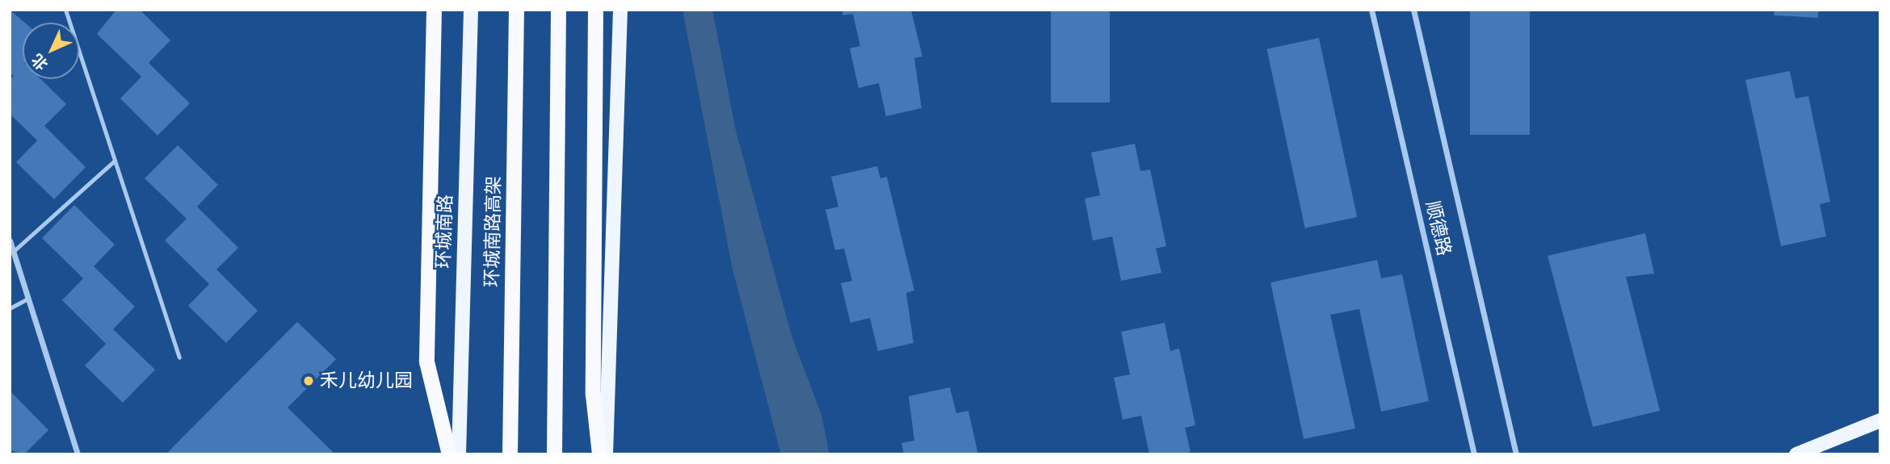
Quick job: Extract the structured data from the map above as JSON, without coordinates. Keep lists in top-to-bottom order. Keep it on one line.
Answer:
{"streets":{"highway":["环城南路高架"],"main road":["环城南路"],"street":["顺德路"]},"places":["禾儿幼儿园"],"north":"bottom left"}
